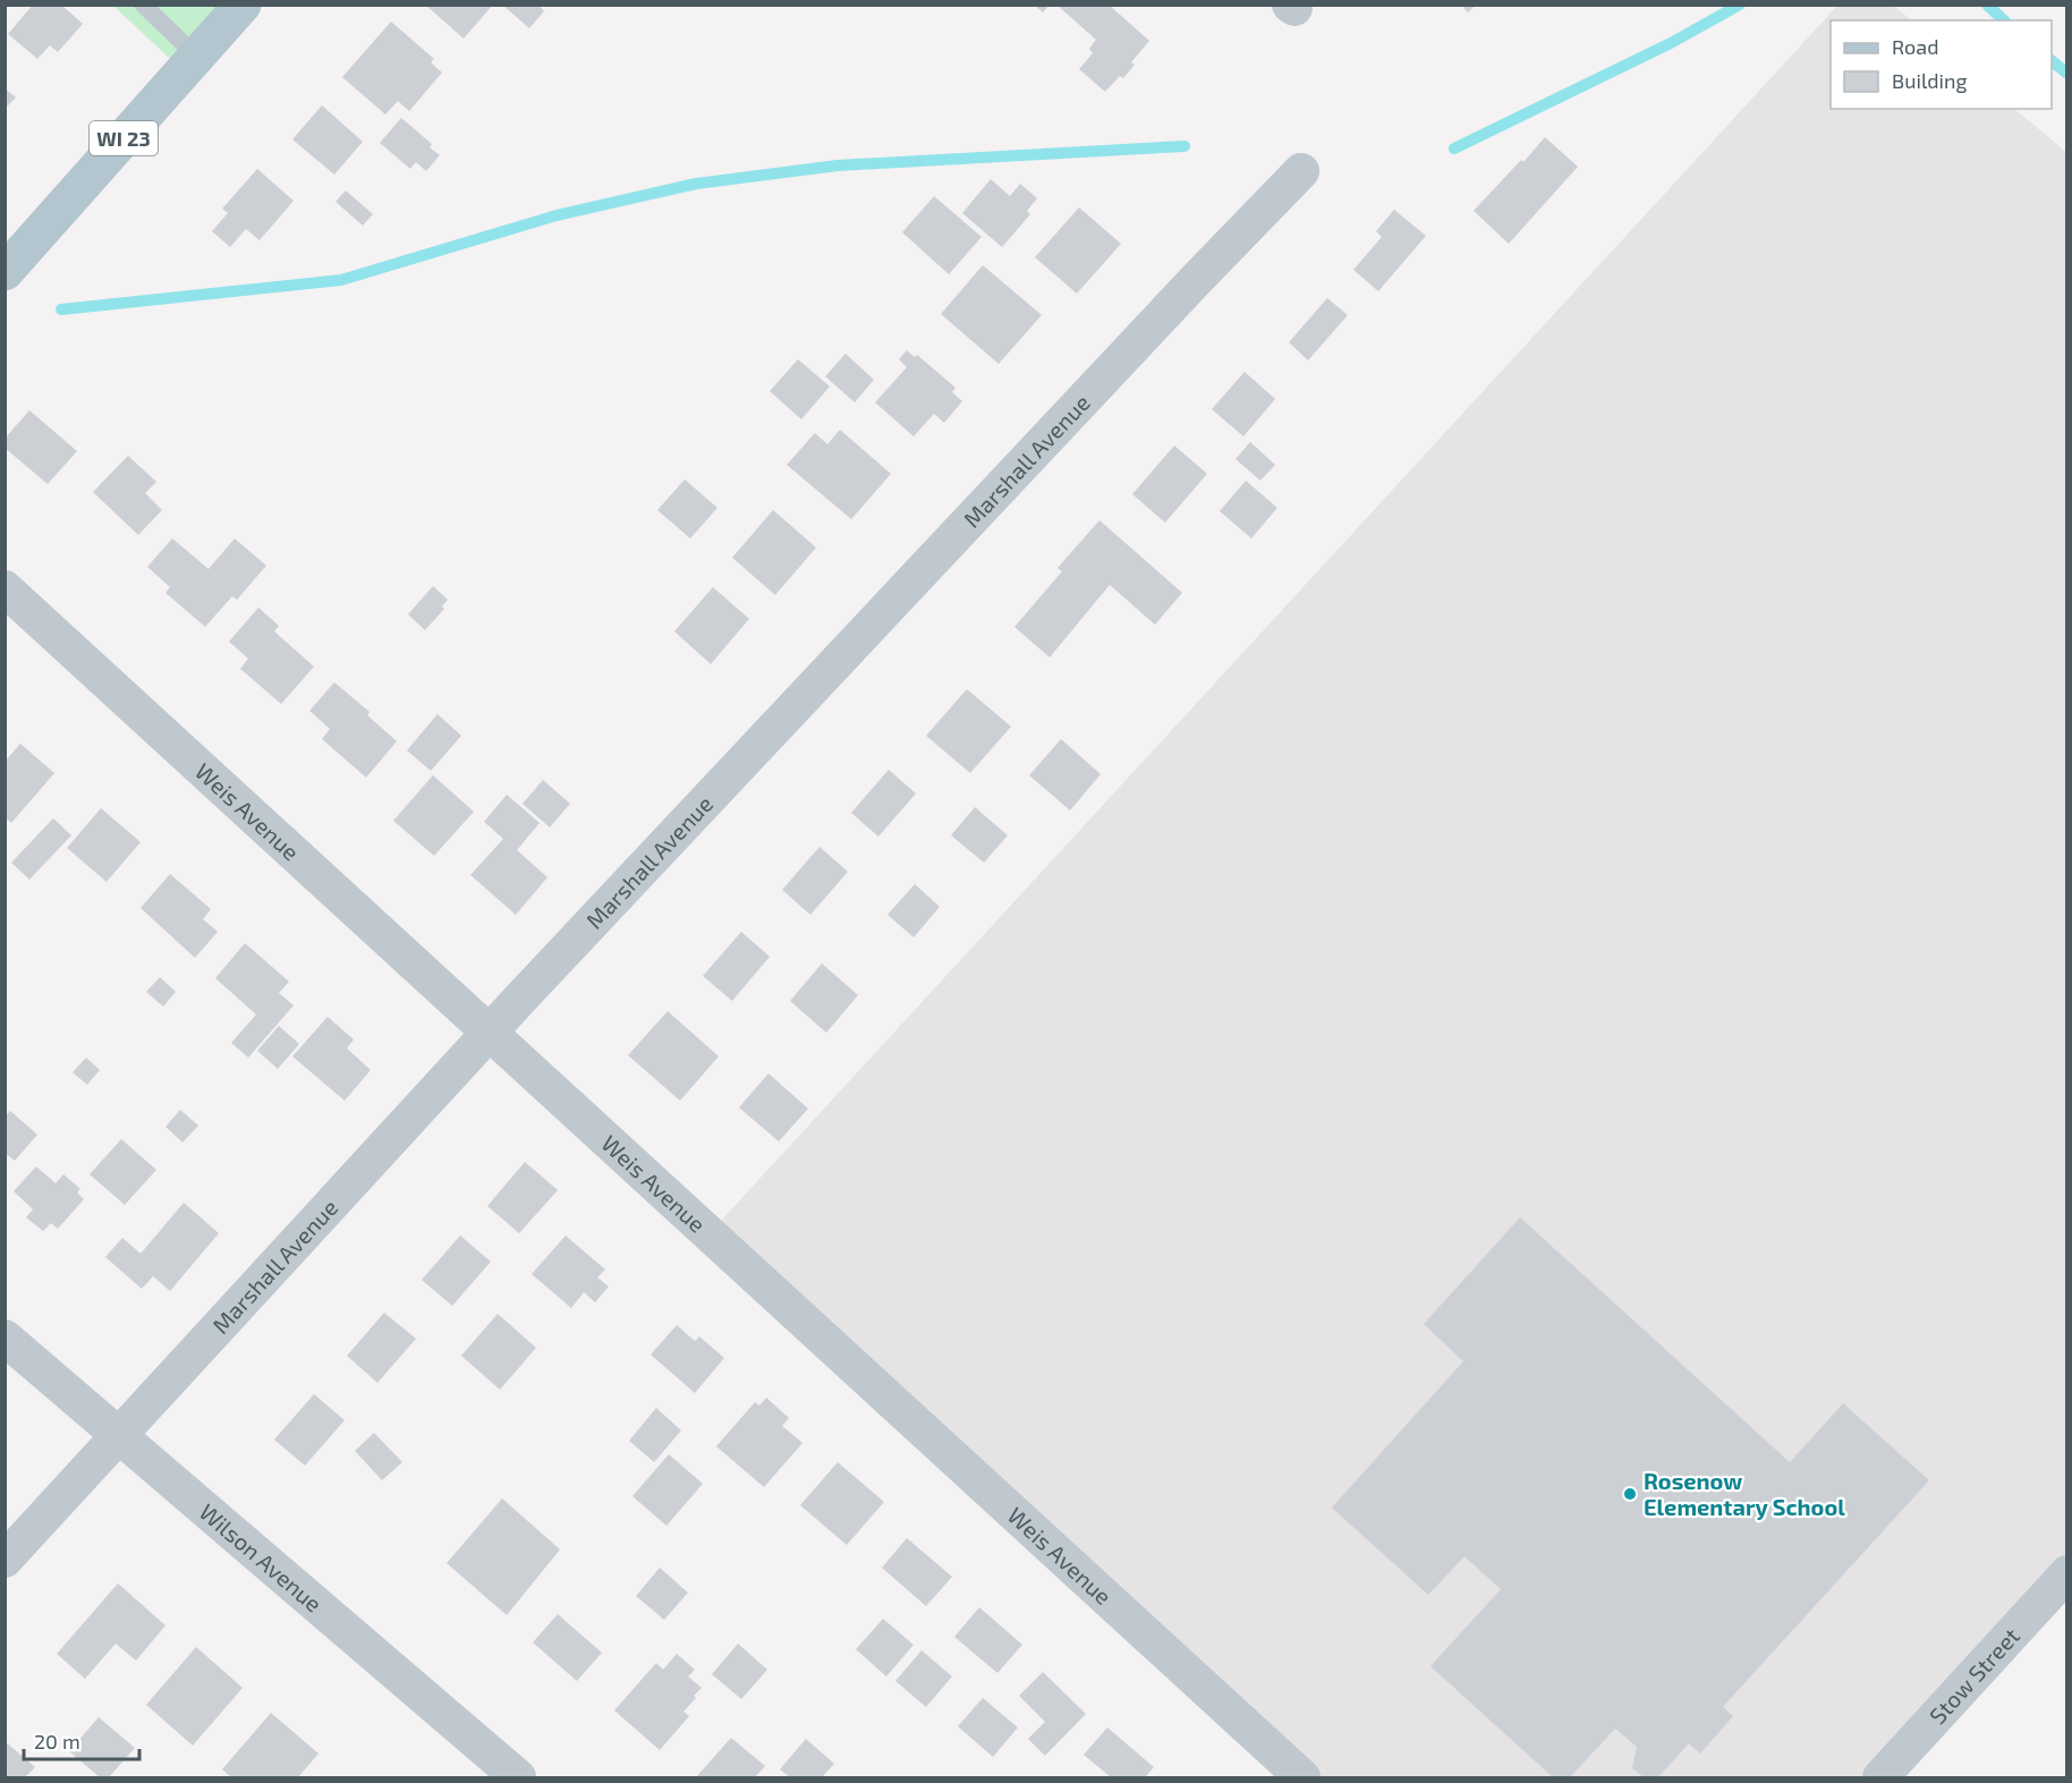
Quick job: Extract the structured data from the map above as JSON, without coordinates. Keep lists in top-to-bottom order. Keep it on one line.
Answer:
{"streets":{"main road":["WI 23"],"street":["Marshall Avenue","Weis Avenue","Wilson Avenue","Stow Street"]},"crossings":[["Marshall Avenue","Weis Avenue"],["Marshall Avenue","Wilson Avenue"]],"places":["Rosenow Elementary School"],"legend":["Road","Building"],"scale_bar":"20 m"}
